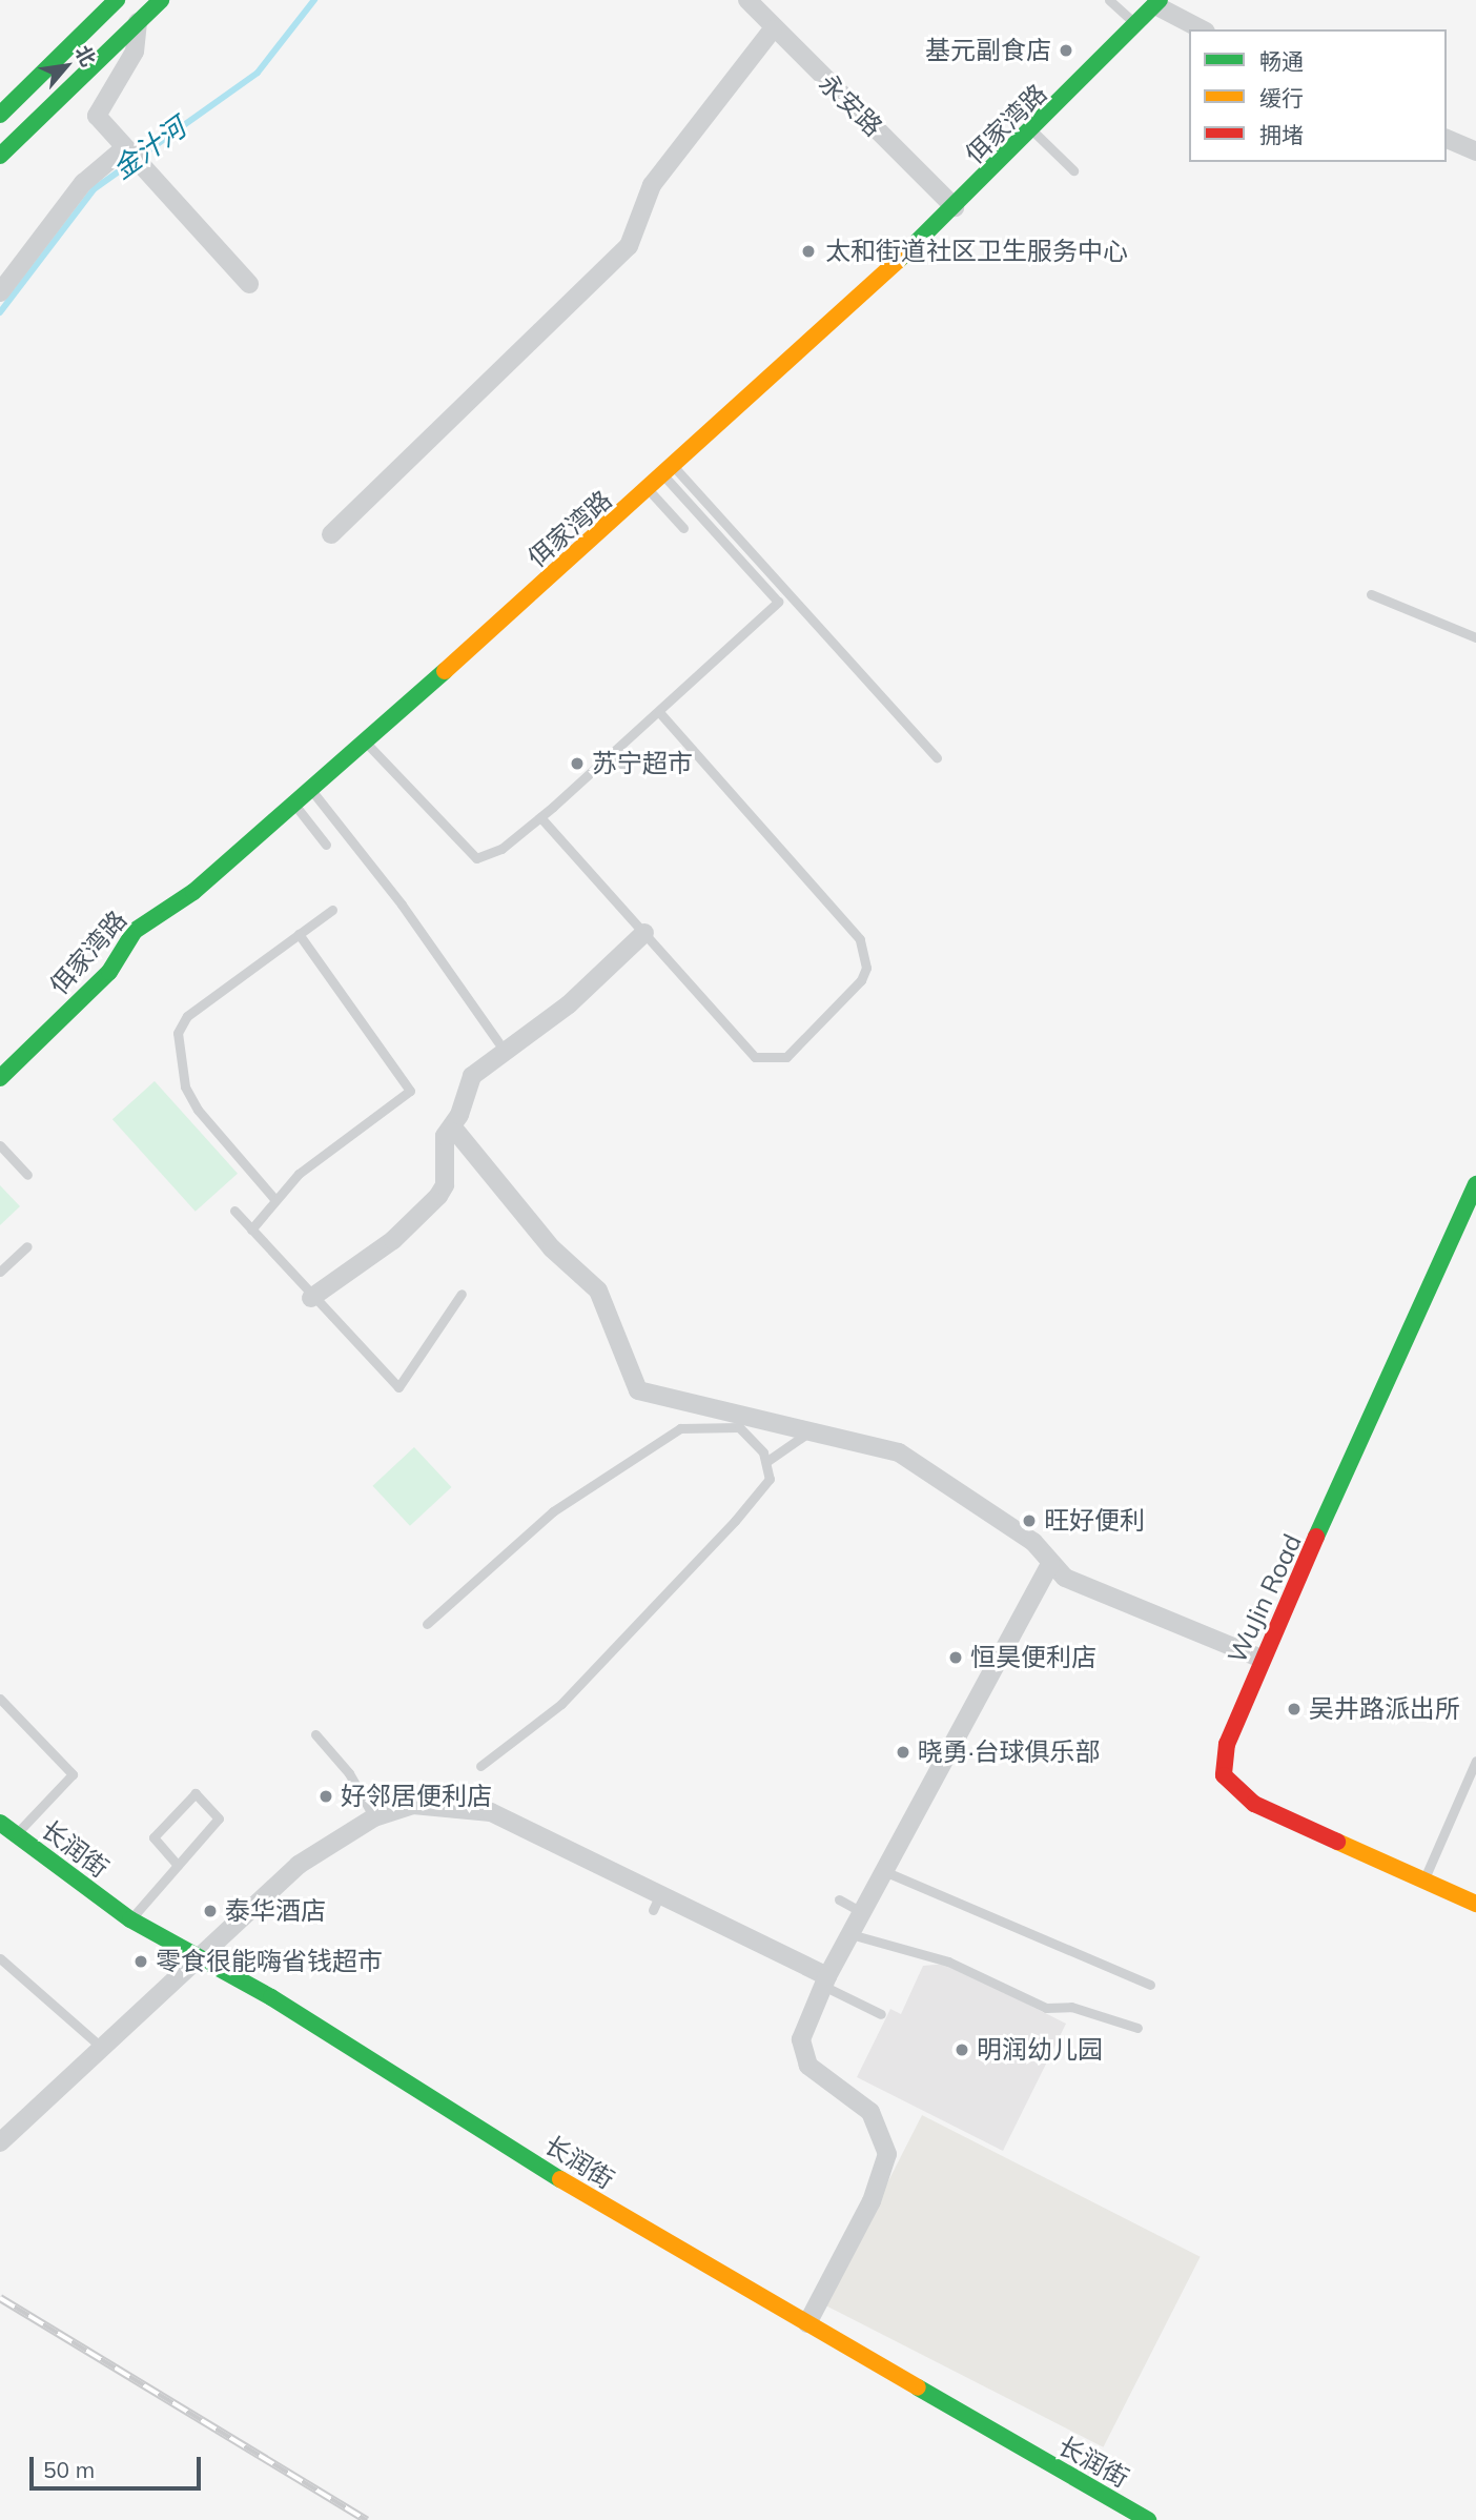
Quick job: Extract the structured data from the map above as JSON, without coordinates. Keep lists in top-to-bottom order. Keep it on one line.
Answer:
{"streets":{"street":["永安路","佴家湾路","WuJin Road","长润街"]},"crossings":[["永安路","佴家湾路"]],"water":["金汁河"],"places":["基元副食店","太和街道社区卫生服务中心","苏宁超市","旺好便利","恒昊便利店","吴井路派出所","晓勇·台球俱乐部","好邻居便利店","泰华酒店","零食很能嗨省钱超市","明润幼儿园"],"legend":["畅通","缓行","拥堵"],"scale_bar":"50 m","north":"top right"}
